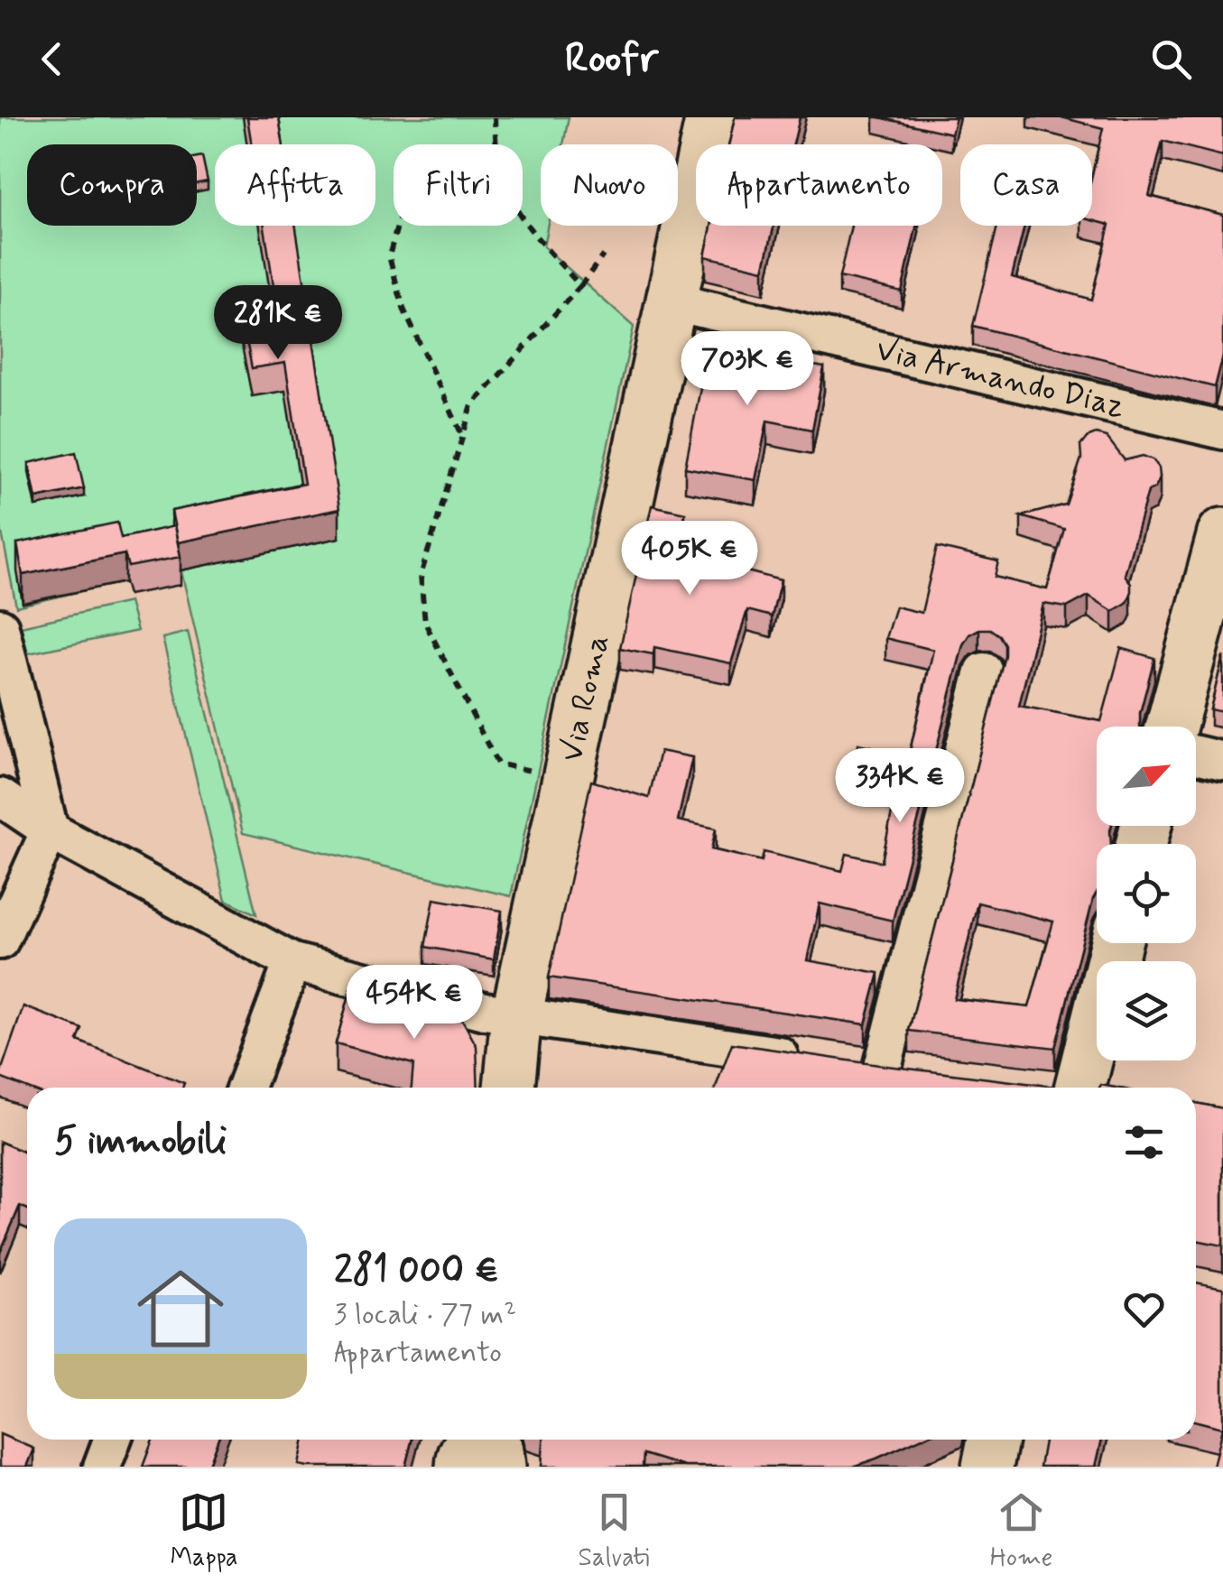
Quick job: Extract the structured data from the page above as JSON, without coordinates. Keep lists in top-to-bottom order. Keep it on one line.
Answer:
{"streets":{"street":["Via Armando Diaz","Via Roma"]},"crossings":[["Via Armando Diaz","Via Roma"]],"north":"top right","page":{"header":"Roofr","chip":["Compra","Affitta","Filtri","Nuovo","Appartamento","Casa"],"price":["281K €","703K €","405K €","334K €","454K €"],"heading":"5 immobili","list":[{"name":"281 000 €","note":"3 locali · 77 m² · Appartamento"}],"tabs":["Mappa","Salvati","Home"]}}
